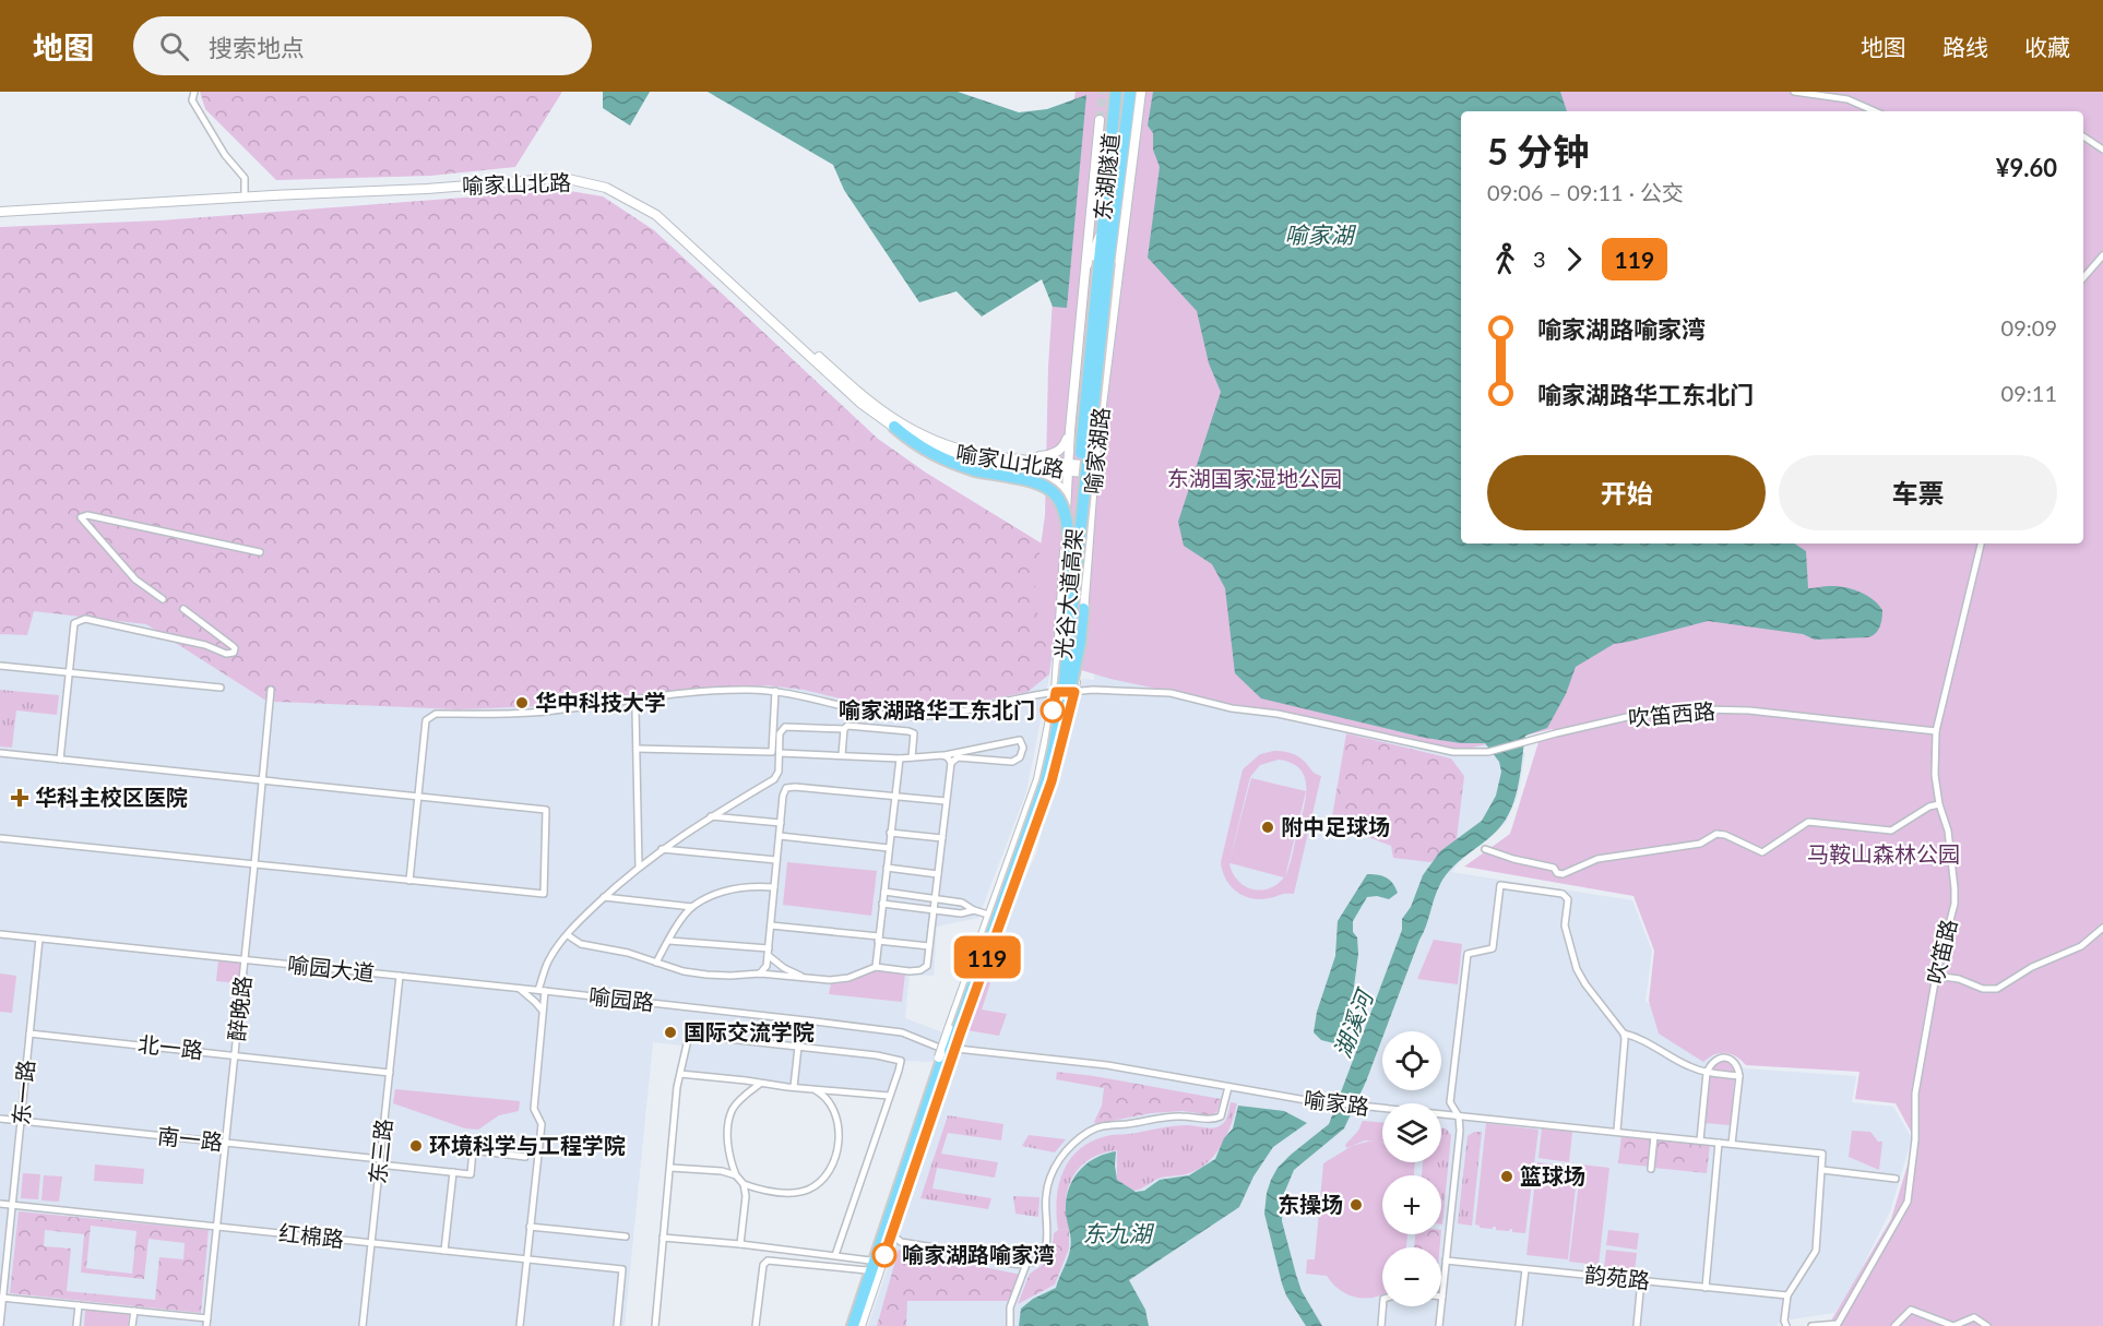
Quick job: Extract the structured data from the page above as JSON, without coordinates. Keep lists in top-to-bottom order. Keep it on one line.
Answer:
{"streets":{"highway":["东湖隧道","光谷大道高架"],"main road":["喻家山北路","喻家湖路"],"street":["吹笛西路","吹笛路","喻园大道","喻园路","醉晚路","北一路","东一路","喻家路","南一路","东三路","红棉路","韵苑路"]},"crossings":[["东湖隧道","喻家湖路"],["东湖隧道","光谷大道高架"],["喻家山北路","喻家湖路"],["喻家湖路","光谷大道高架"],["喻家湖路","吹笛西路"],["喻家湖路","喻家路"],["吹笛西路","吹笛路"],["喻园大道","喻园路"],["喻园大道","醉晚路"],["喻园大道","东一路"],["喻园大道","东三路"],["喻园路","喻家路"],["醉晚路","北一路"],["醉晚路","南一路"],["醉晚路","红棉路"],["北一路","东一路"],["北一路","东三路"],["东一路","南一路"],["东一路","红棉路"],["南一路","东三路"],["东三路","红棉路"]],"water":["喻家湖","湖溪河","东九湖"],"parks":["东湖国家湿地公园","马鞍山森林公园"],"places":{"other":["华中科技大学","喻家湖路华工东北门","附中足球场","国际交流学院","环境科学与工程学院","篮球场","东操场","喻家湖路喻家湾"],"health":["华科主校区医院"]},"lines":["bus line 119"],"page":{"header":"地图","search":"搜索地点","nav":["地图","路线","收藏"],"on_map":"119","heading":["5 分钟","09:06 – 09:11 · 公交","¥9.60"],"legs":["3","119"],"list":[{"name":"喻家湖路喻家湾","value":"09:09"},{"name":"喻家湖路华工东北门","value":"09:11"}],"buttons":["开始","车票"],"map_buttons":["+","−"]}}
